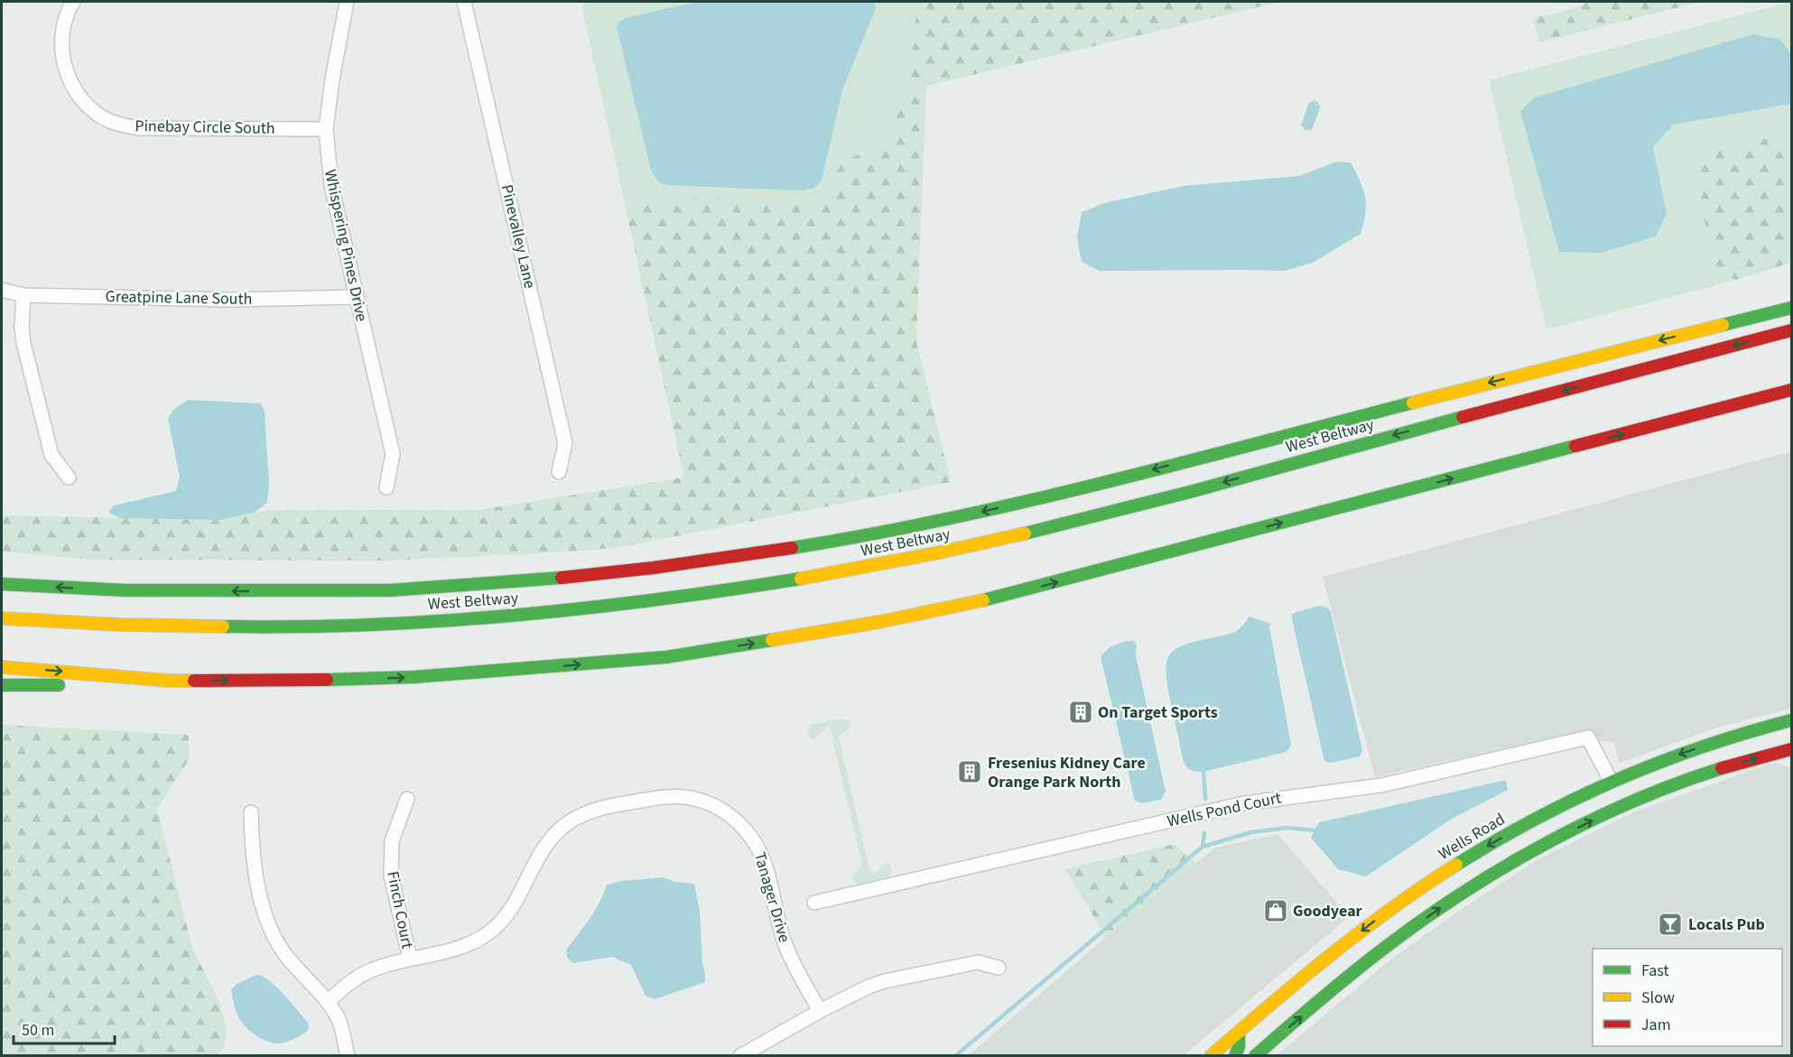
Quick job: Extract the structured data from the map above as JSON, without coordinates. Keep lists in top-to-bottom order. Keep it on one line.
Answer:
{"streets":{"main road":["West Beltway","Wells Road"],"street":["Pinebay Circle South","Pinevalley Lane","Whispering Pines Drive","Greatpine Lane South","Wells Pond Court","Tanager Drive","Finch Court"]},"crossings":[["Pinebay Circle South","Whispering Pines Drive"],["Whispering Pines Drive","Greatpine Lane South"],["Wells Pond Court","Wells Road"],["Tanager Drive","Finch Court"]],"places":{"building":["On Target Sports","Fresenius Kidney Care Orange Park North"],"shop":["Goodyear"],"bar":["Locals Pub"]},"legend":["Fast","Slow","Jam"],"scale_bar":"50 m"}
